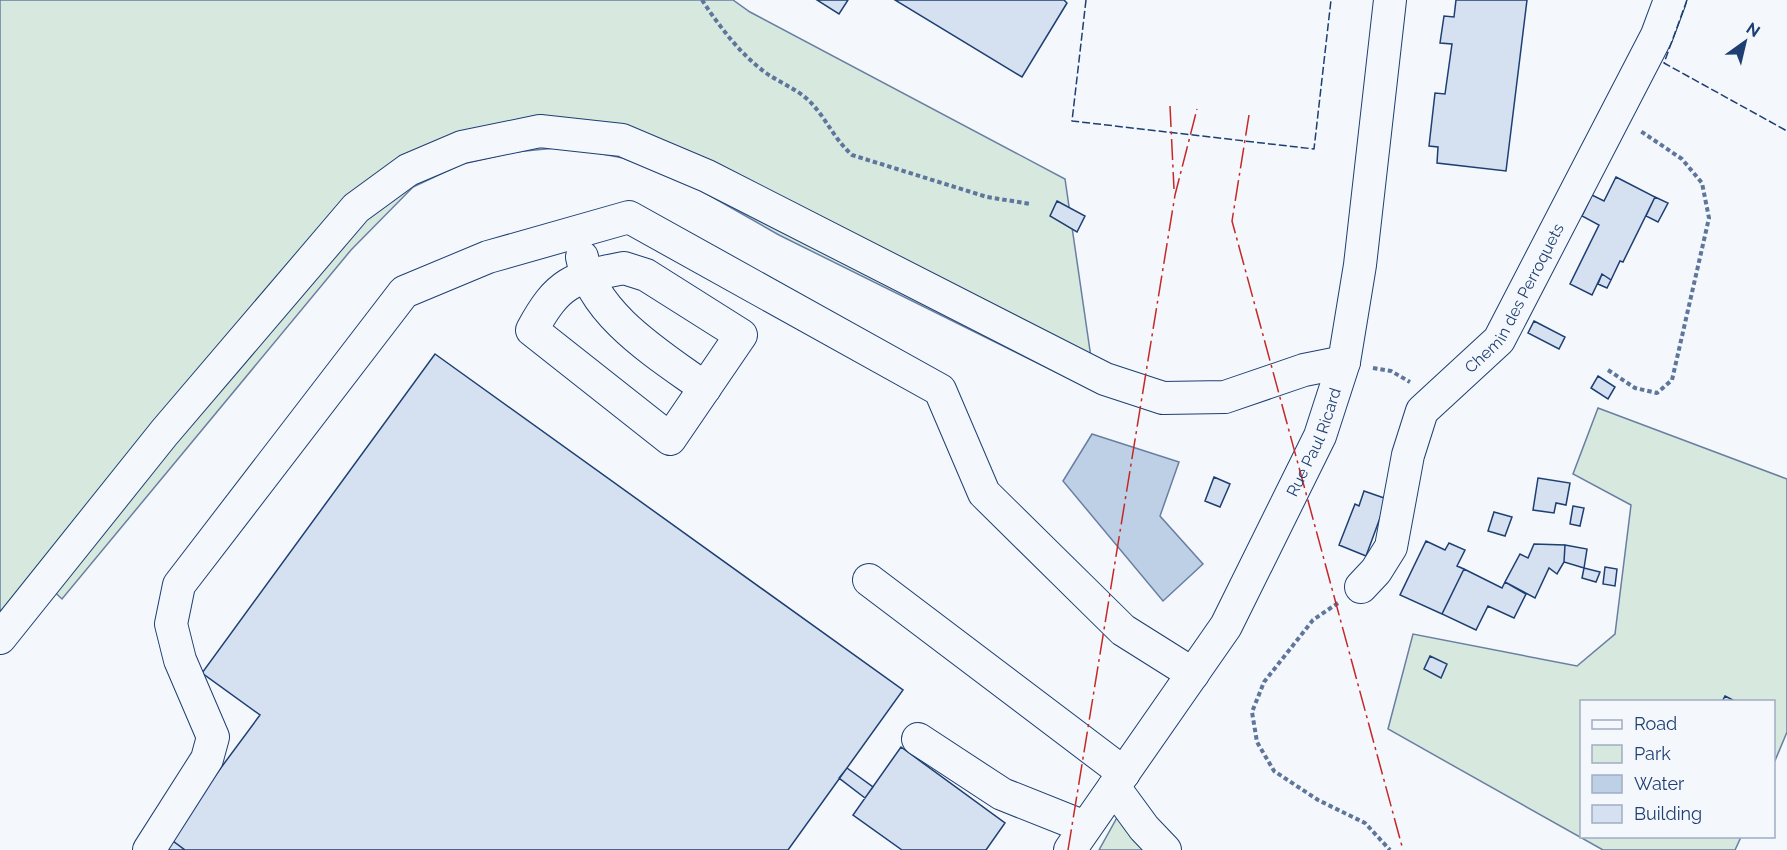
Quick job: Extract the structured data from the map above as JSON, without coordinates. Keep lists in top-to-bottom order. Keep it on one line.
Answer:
{"streets":{"street":["Chemin des Perroquets","Rue Paul Ricard"]},"legend":["Road","Park","Water","Building"],"north":"top right"}
